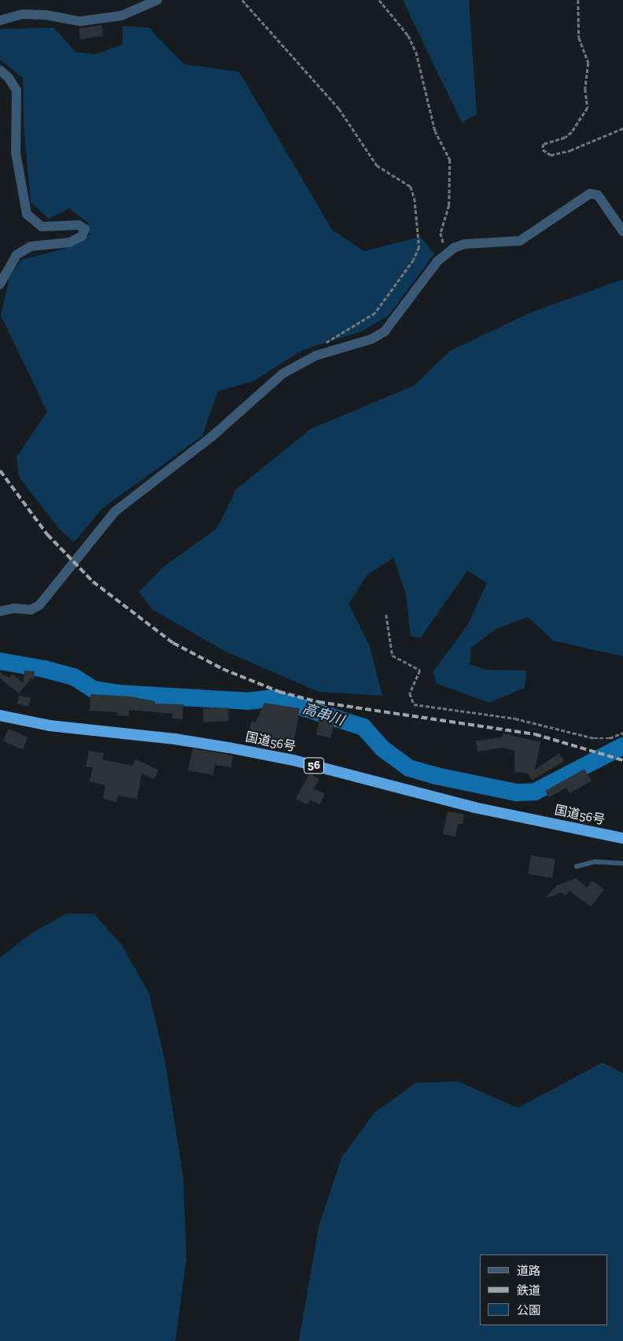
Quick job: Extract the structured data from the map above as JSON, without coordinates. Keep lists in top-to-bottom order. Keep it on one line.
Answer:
{"streets":{"highway":["国道56号","56"]},"water":["高串川"],"legend":["道路","鉄道","公園"]}
